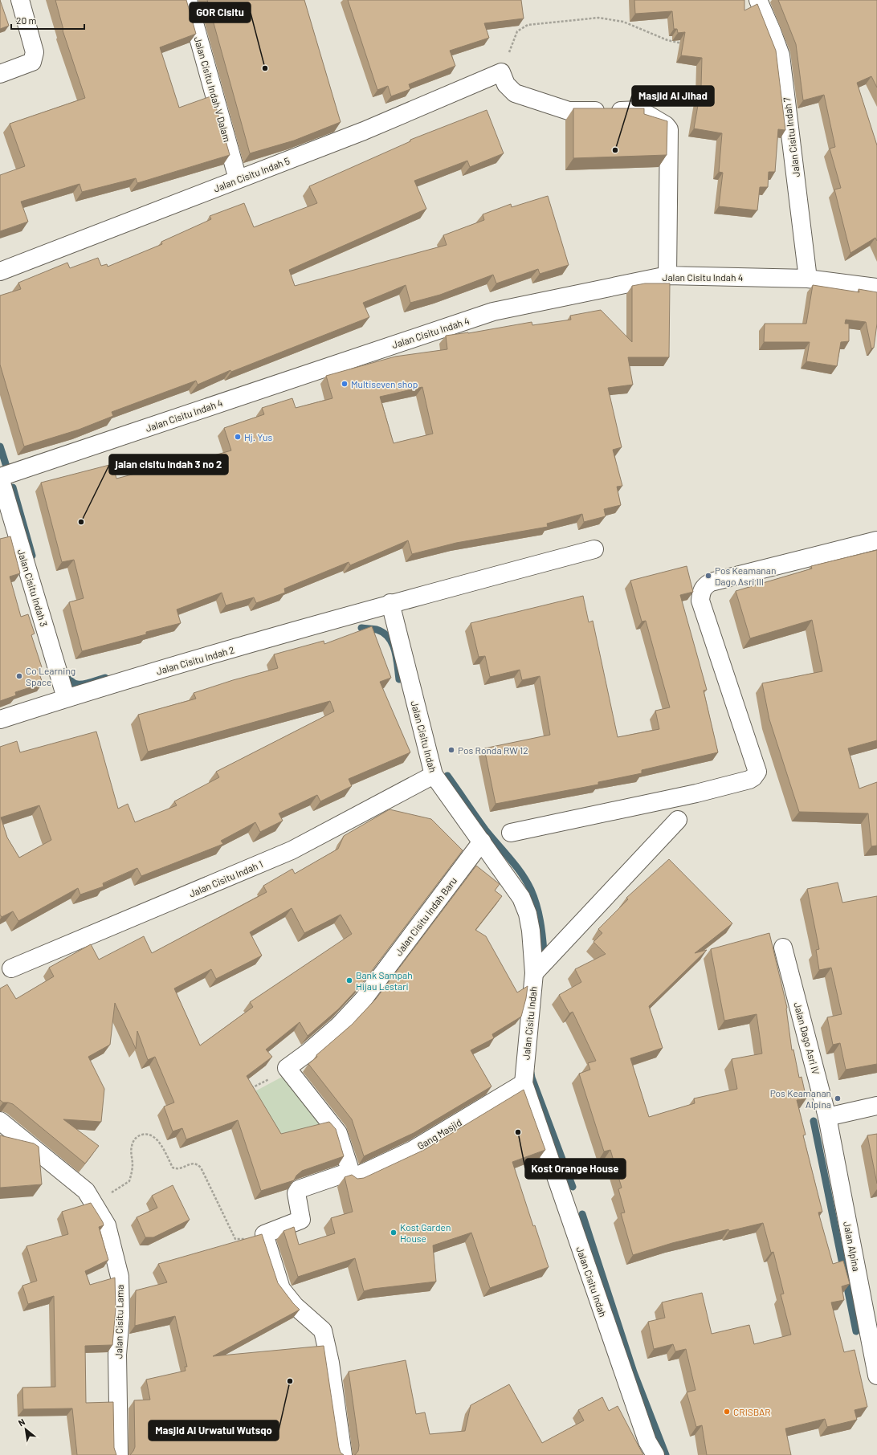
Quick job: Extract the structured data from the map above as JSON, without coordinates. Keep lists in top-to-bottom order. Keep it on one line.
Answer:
{"streets":{"street":["Jalan Cisitu Indah V Dalam","Jalan Cisitu Indah 7","Jalan Cisitu Indah 5","Jalan Cisitu Indah 4","Jalan Cisitu Indah 3","Jalan Cisitu Indah 2","Jalan Cisitu Indah","Jalan Cisitu Indah 1","Jalan Cisitu Indah Baru","Jalan Dago Asri IV","Gang Masjid","Jalan Alpina","Jalan Cisitu Lama"]},"crossings":[["Jalan Cisitu Indah V Dalam","Jalan Cisitu Indah 5"],["Jalan Cisitu Indah 7","Jalan Cisitu Indah 4"],["Jalan Cisitu Indah 4","Jalan Cisitu Indah 3"],["Jalan Cisitu Indah 3","Jalan Cisitu Indah 2"],["Jalan Cisitu Indah 2","Jalan Cisitu Indah"],["Jalan Cisitu Indah","Jalan Cisitu Indah 1"],["Jalan Cisitu Indah","Jalan Cisitu Indah Baru"],["Jalan Cisitu Indah","Gang Masjid"],["Jalan Dago Asri IV","Jalan Alpina"]],"places":["GOR Cisitu","Masjid Al Jihad","Multiseven shop","Hj. Yus","jalan cisitu indah 3 no 2","Pos Keamanan Dago Asri III","Co Learning Space","Pos Ronda RW 12","Bank Sampah Hijau Lestari","Pos Keamanan Alpina","Kost Orange House","Kost Garden House","Masjid Al Urwatul Wutsqo","CRISBAR"],"scale_bar":"20 m","north":"top left"}
